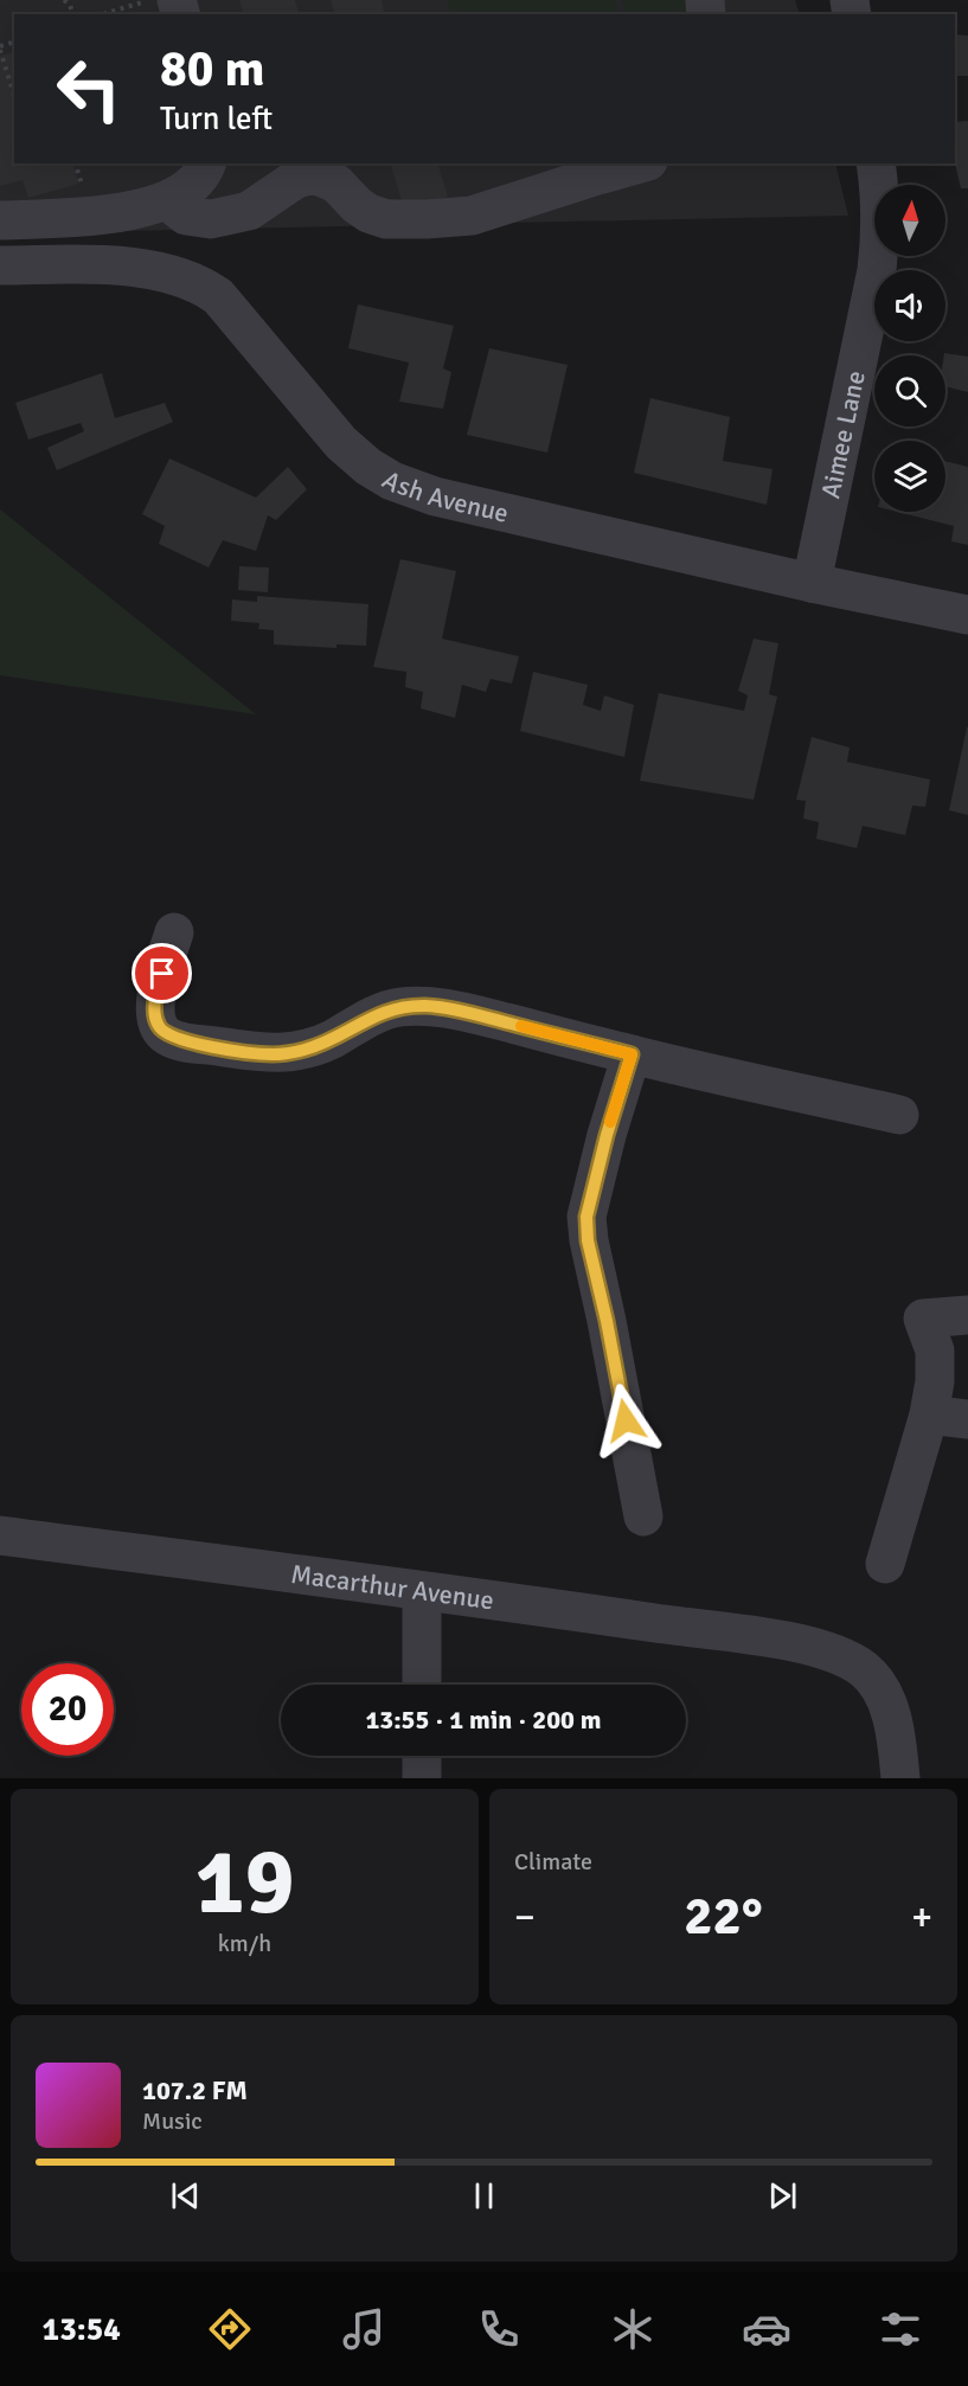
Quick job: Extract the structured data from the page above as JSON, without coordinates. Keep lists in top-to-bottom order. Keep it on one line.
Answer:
{"streets":{"street":["Aimee Lane","Ash Avenue","Macarthur Avenue"]},"crossings":[["Aimee Lane","Ash Avenue"]],"north":"top","page":{"turn":["80 m","Turn left"],"limit":"20","trip":"13:55 · 1 min · 200 m","tile":[["19","km/h"],"Climate"],"heat":["−","22°","+"],"song":["107.2 FM","Music"],"tabs":"13:54"}}
